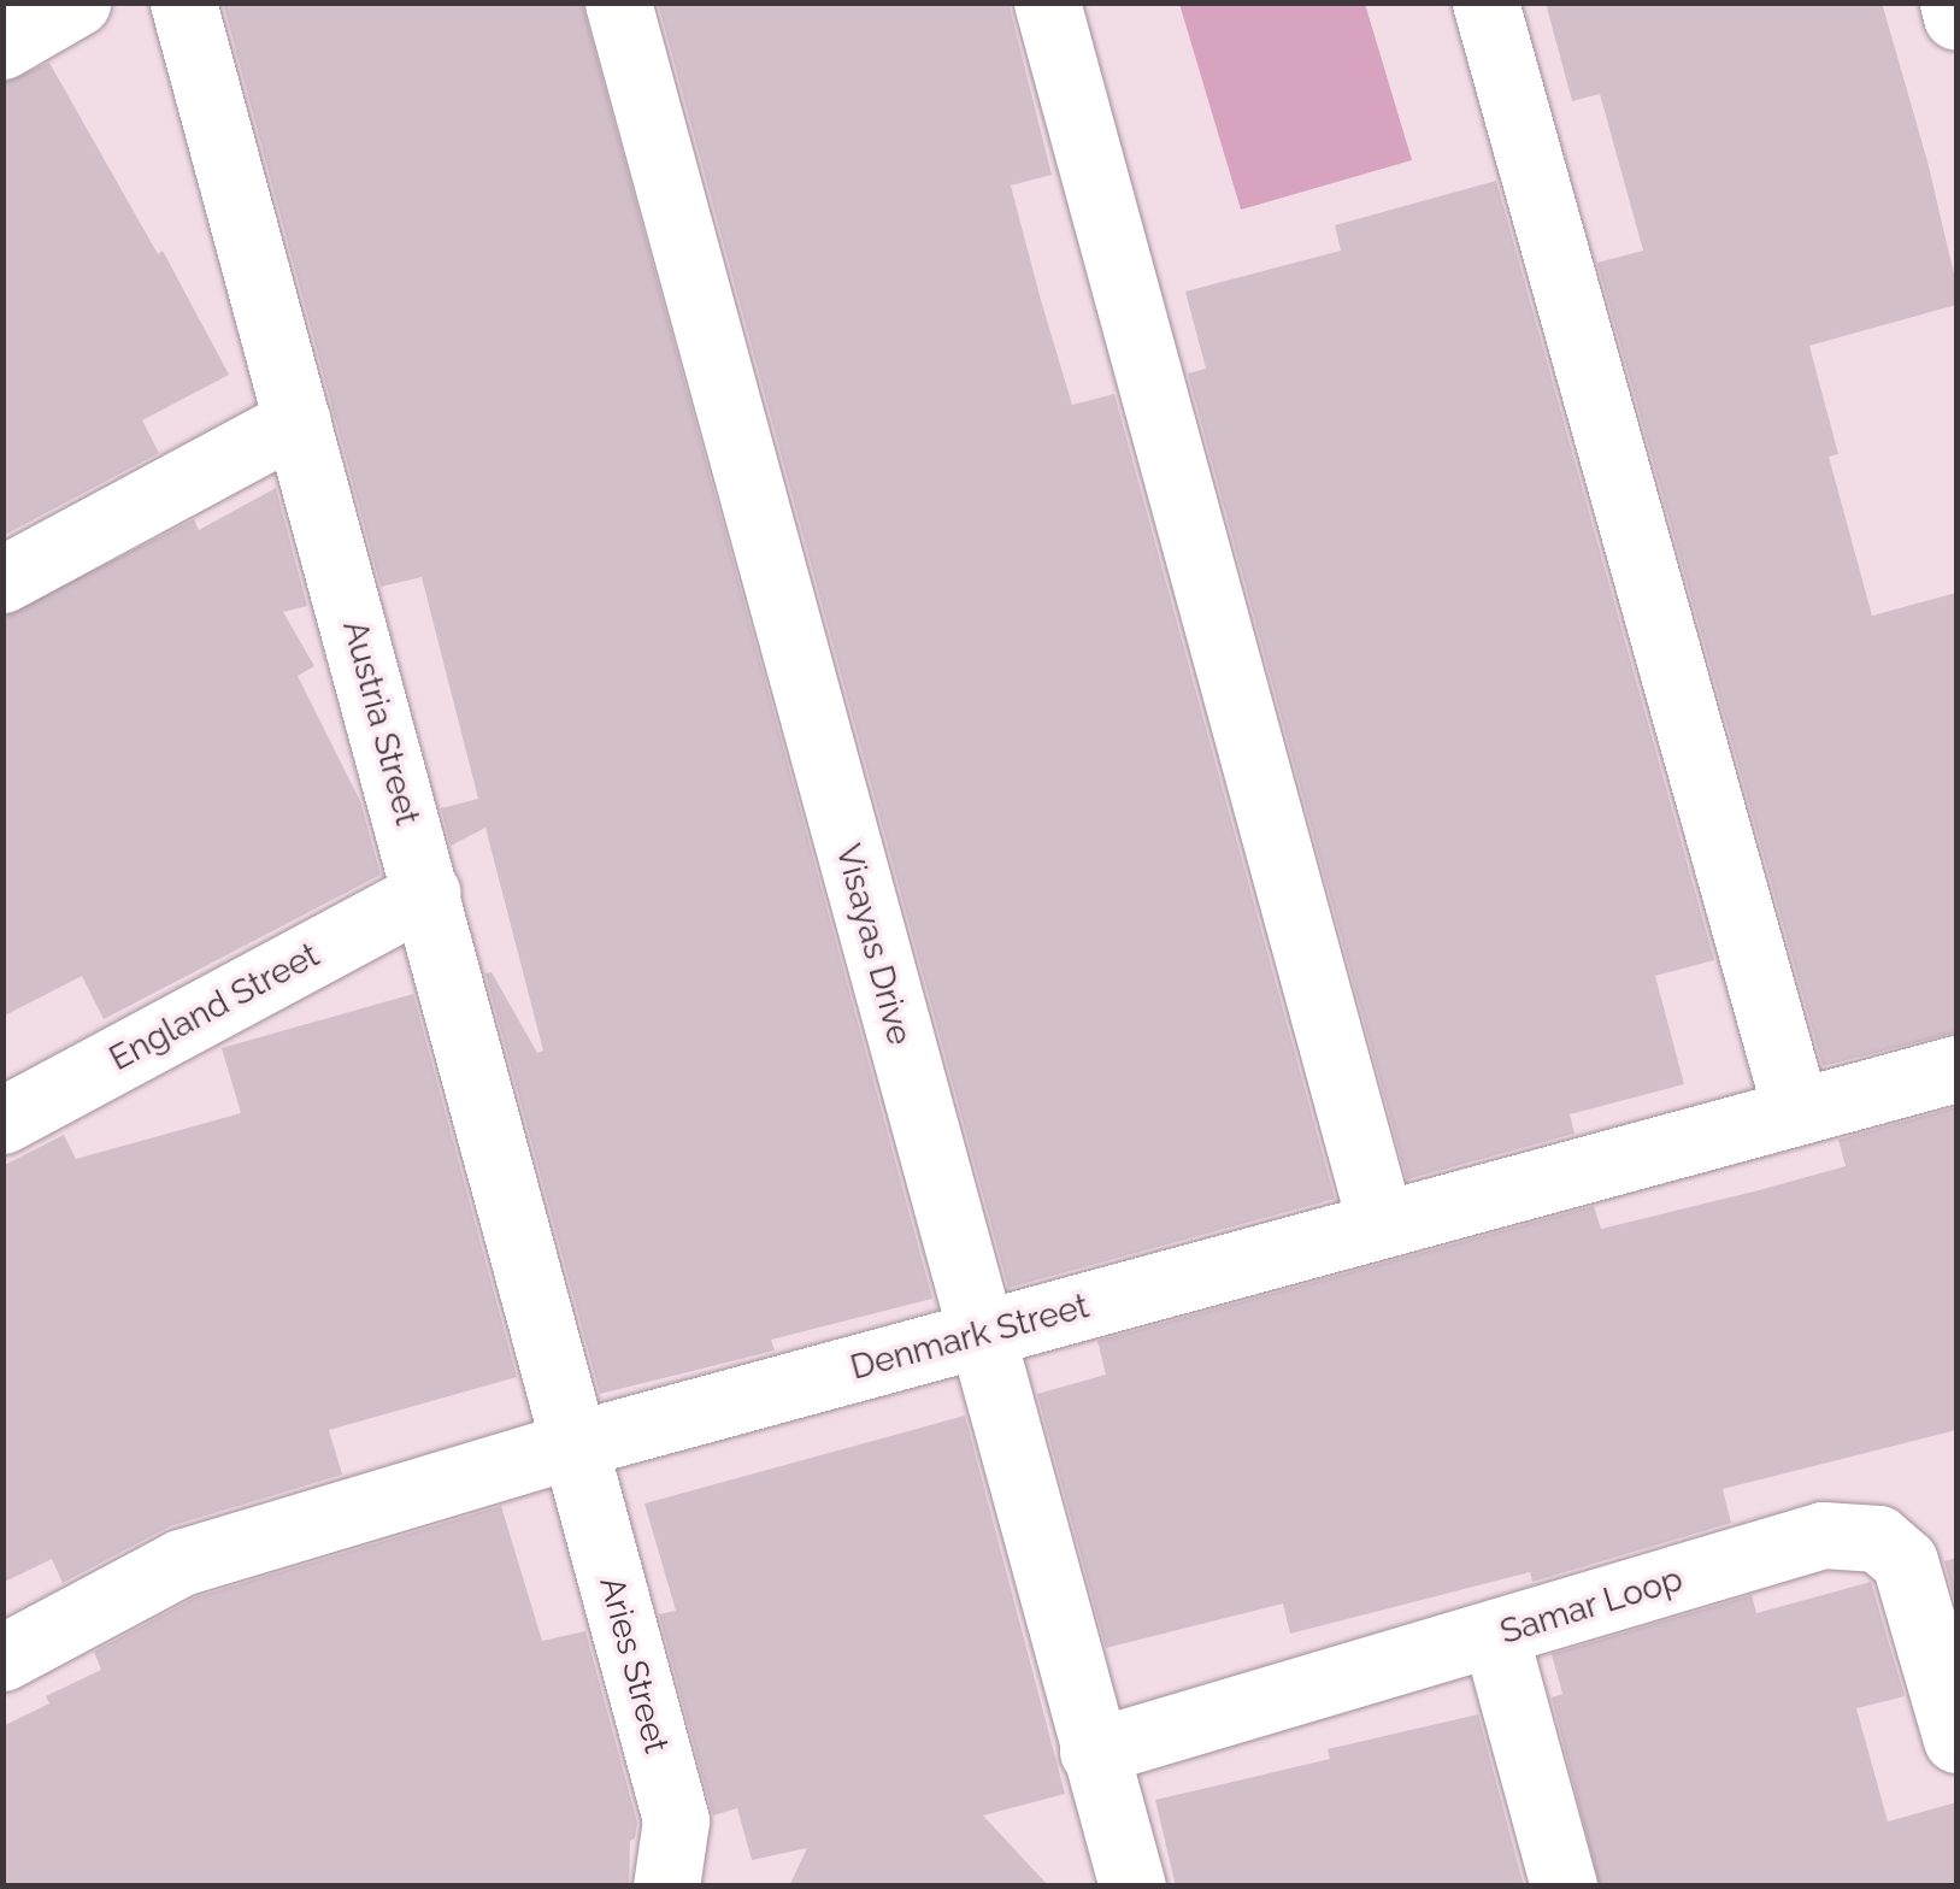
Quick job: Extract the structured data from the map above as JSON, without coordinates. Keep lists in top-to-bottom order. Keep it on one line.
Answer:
{"streets":{"street":["Austria Street","Visayas Drive","England Street","Denmark Street","Samar Loop","Aries Street"]},"crossings":[["Austria Street","England Street"],["Austria Street","Denmark Street"],["Austria Street","Aries Street"],["Visayas Drive","Denmark Street"],["Visayas Drive","Samar Loop"],["Denmark Street","Aries Street"]]}
